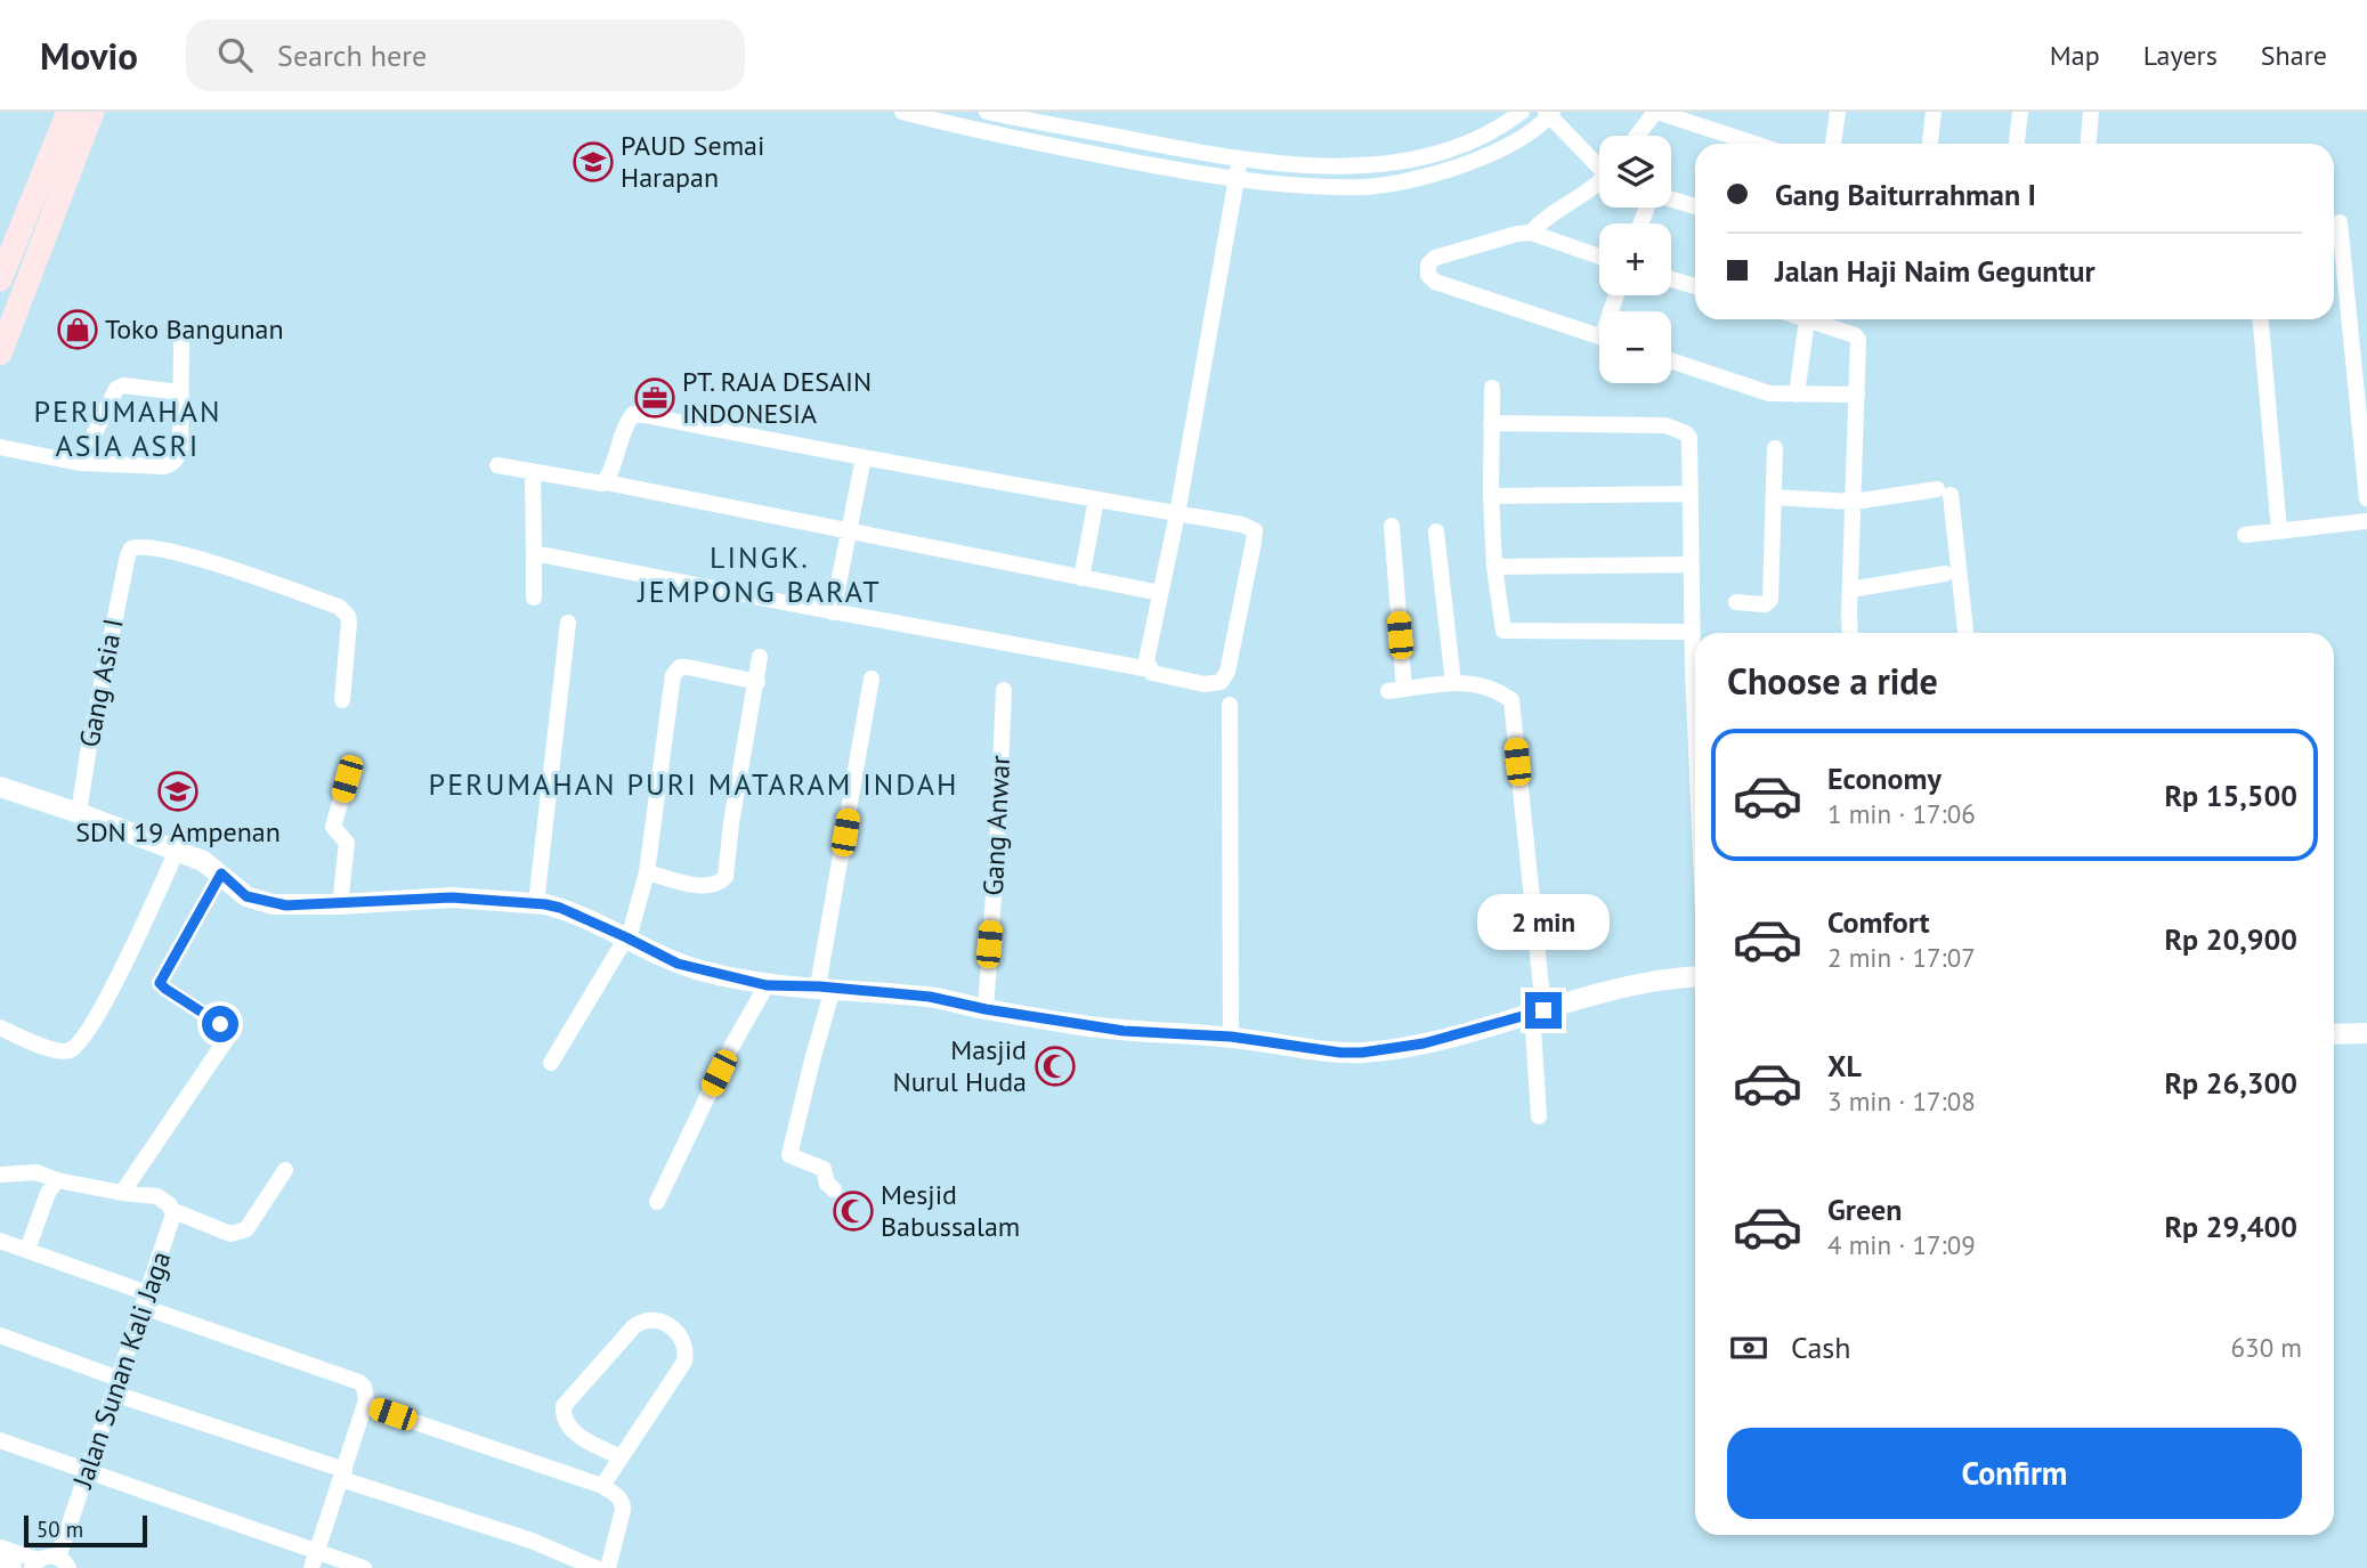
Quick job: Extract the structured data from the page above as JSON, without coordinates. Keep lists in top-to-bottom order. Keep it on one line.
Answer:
{"streets":{"street":["Gang Asia I","Gang Anwar","Jalan Sunan Kali Jaga"]},"districts":["PERUMAHAN ASIA ASRI","LINGK. JEMPONG BARAT","PERUMAHAN PURI MATARAM INDAH"],"places":{"school or university":["PAUD Semai Harapan","SDN 19 Ampenan"],"shop":["Toko Bangunan"],"office":["PT. RAJA DESAIN INDONESIA"],"mosque":["Masjid Nurul Huda","Mesjid Babussalam"]},"scale_bar":"50 m","page":{"header":"Movio","search":"Search here","nav":["Map","Layers","Share"],"map_buttons":["+","−"],"banner":["Gang Baiturrahman I","Jalan Haji Naim Geguntur"],"heading":"Choose a ride","list":[{"name":"Economy","note":"1 min · 17:06","value":"Rp 15,500"},{"name":"Comfort","note":"2 min · 17:07","value":"Rp 20,900"},{"name":"XL","note":"3 min · 17:08","value":"Rp 26,300"},{"name":"Green","note":"4 min · 17:09","value":"Rp 29,400"}],"bubble":"2 min","pay":["Cash","630 m"],"buttons":"Confirm","scale":"50 m"}}
